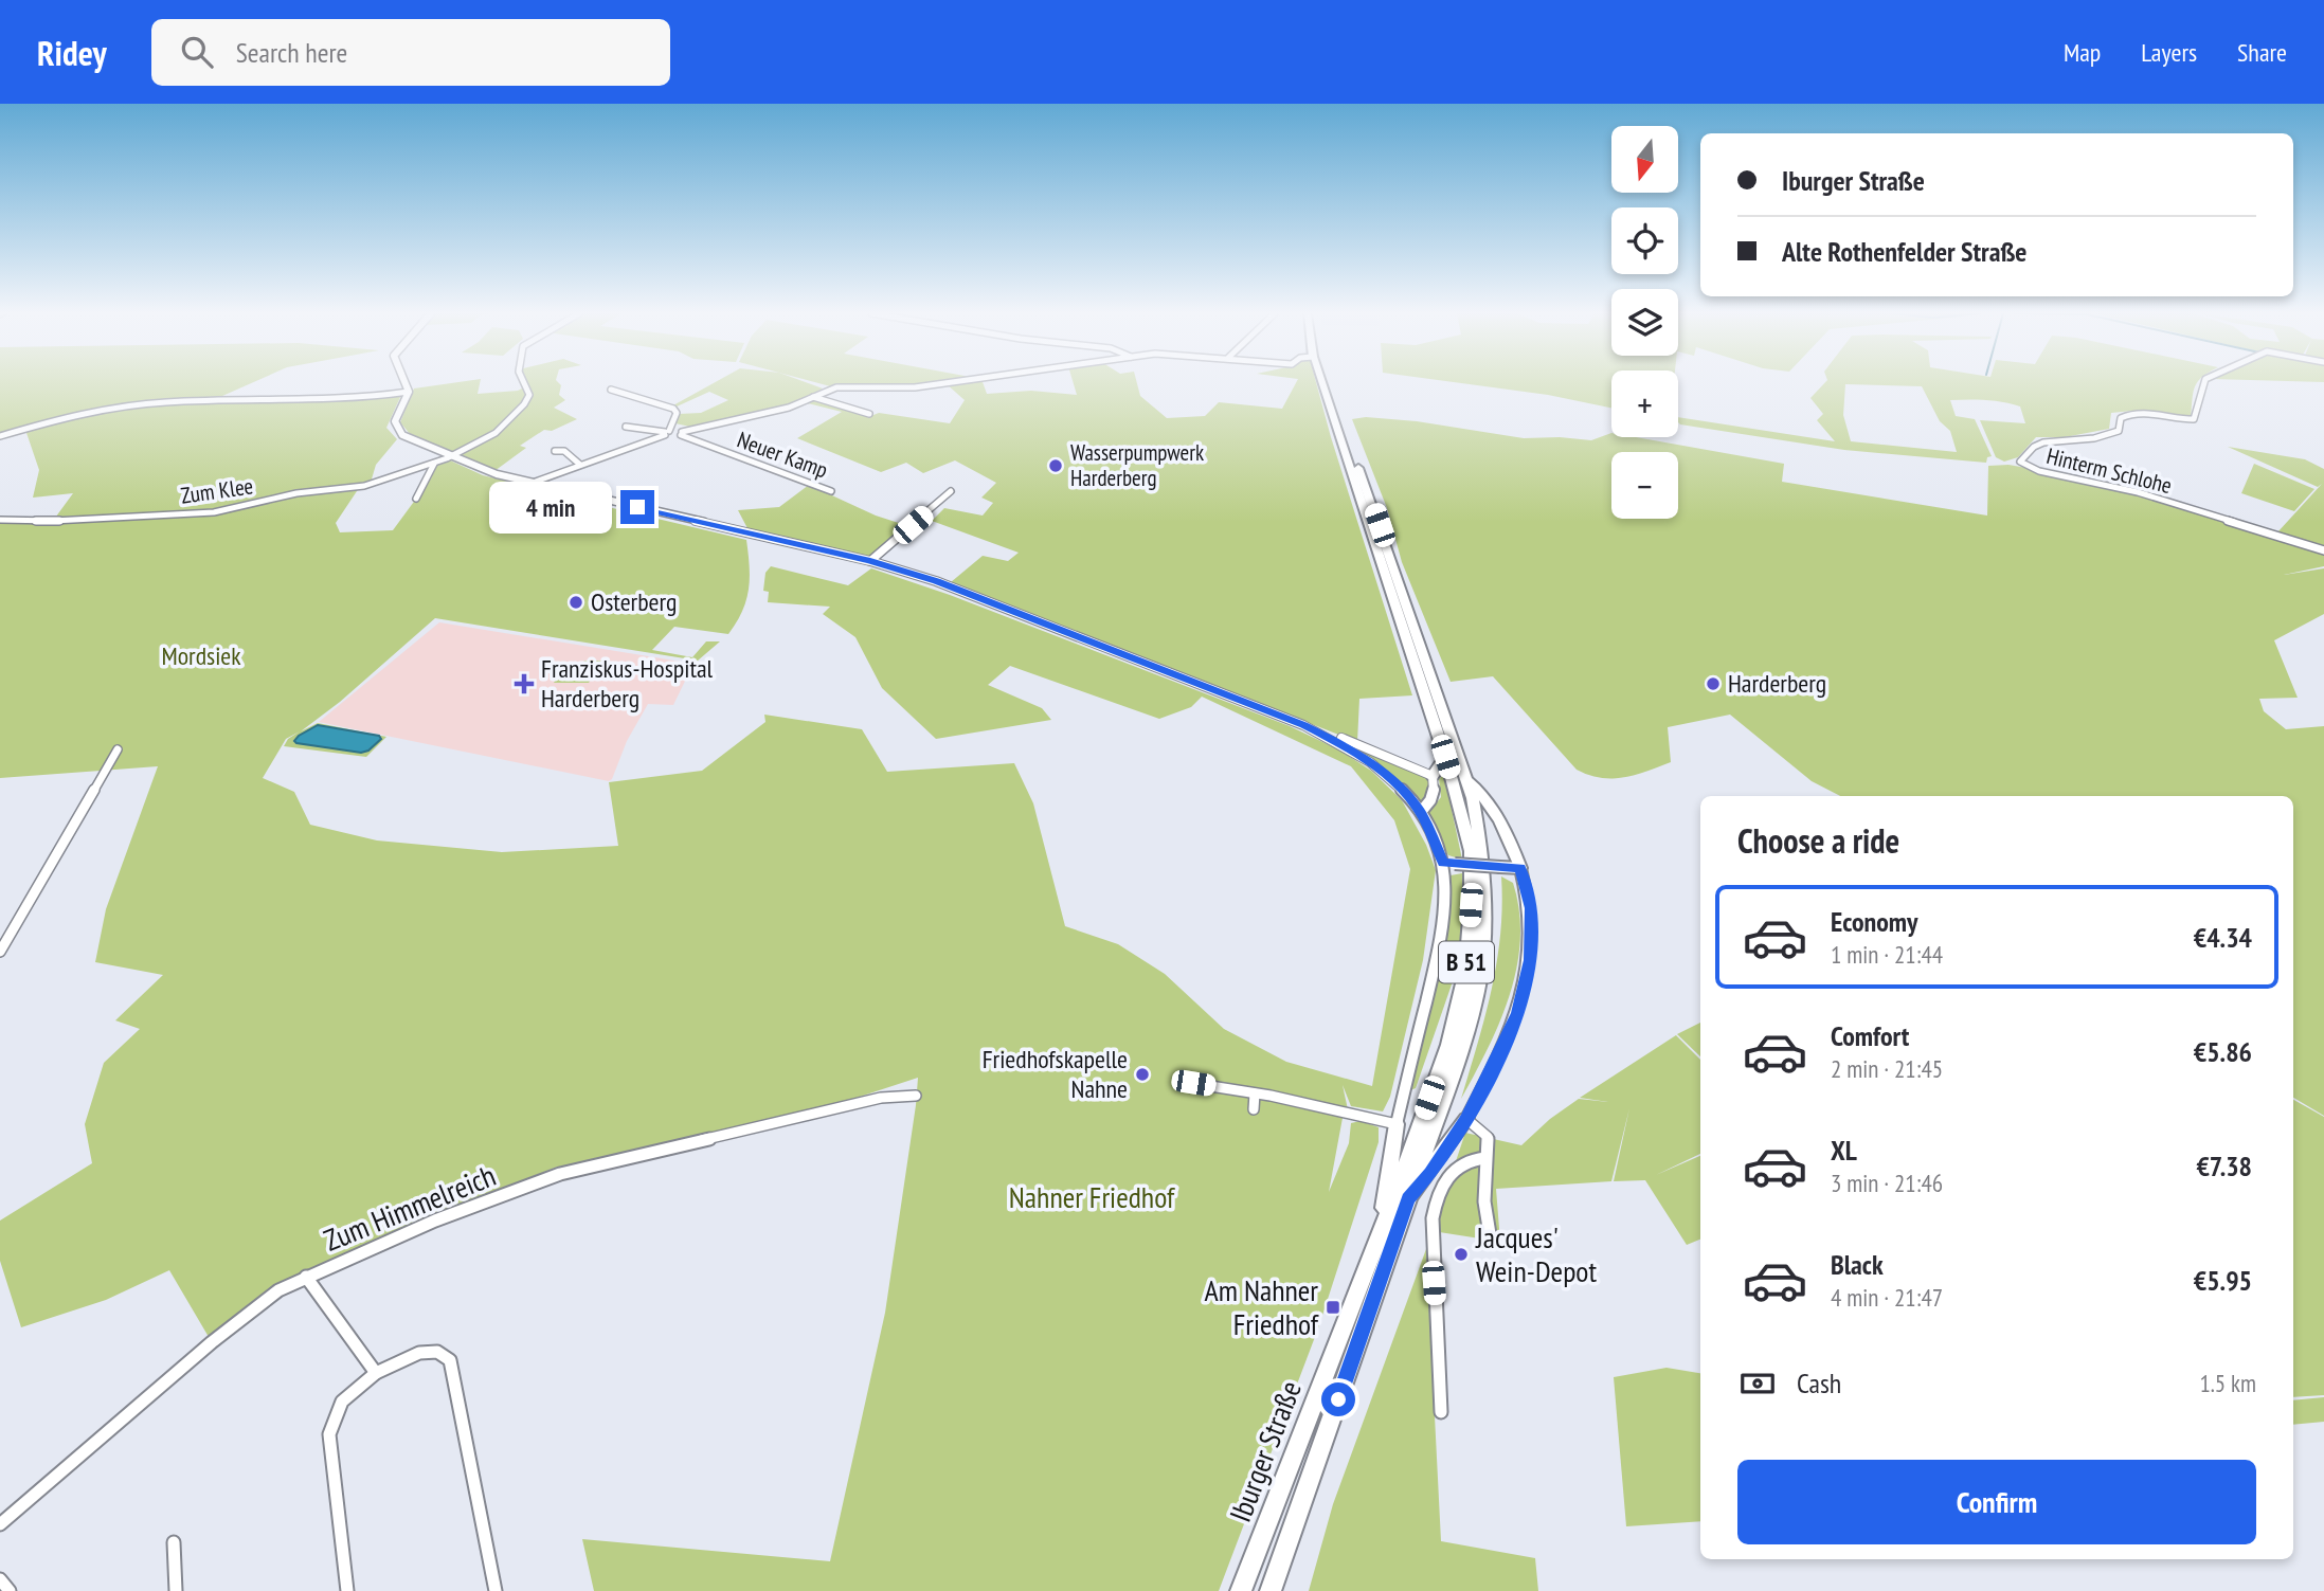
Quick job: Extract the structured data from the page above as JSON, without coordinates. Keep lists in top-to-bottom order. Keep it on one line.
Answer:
{"streets":{"main road":["B 51","Iburger Straße"],"street":["Neuer Kamp","Hinterm Schlohe","Zum Klee","Zum Himmelreich"]},"crossings":[["B 51","Iburger Straße"]],"parks":["Mordsiek","Nahner Friedhof"],"places":{"other":["Wasserpumpwerk Harderberg","Osterberg","Harderberg","Friedhofskapelle Nahne","Jacques' Wein-Depot"],"health":["Franziskus-Hospital Harderberg"],"transit":["Am Nahner Friedhof"]},"north":"bottom","page":{"header":"Ridey","search":"Search here","nav":["Map","Layers","Share"],"map_buttons":["+","−"],"banner":["Iburger Straße","Alte Rothenfelder Straße"],"bubble":"4 min","heading":"Choose a ride","list":[{"name":"Economy","note":"1 min · 21:44","value":"€4.34"},{"name":"Comfort","note":"2 min · 21:45","value":"€5.86"},{"name":"XL","note":"3 min · 21:46","value":"€7.38"},{"name":"Black","note":"4 min · 21:47","value":"€5.95"}],"pay":["Cash","1.5 km"],"buttons":"Confirm"}}
